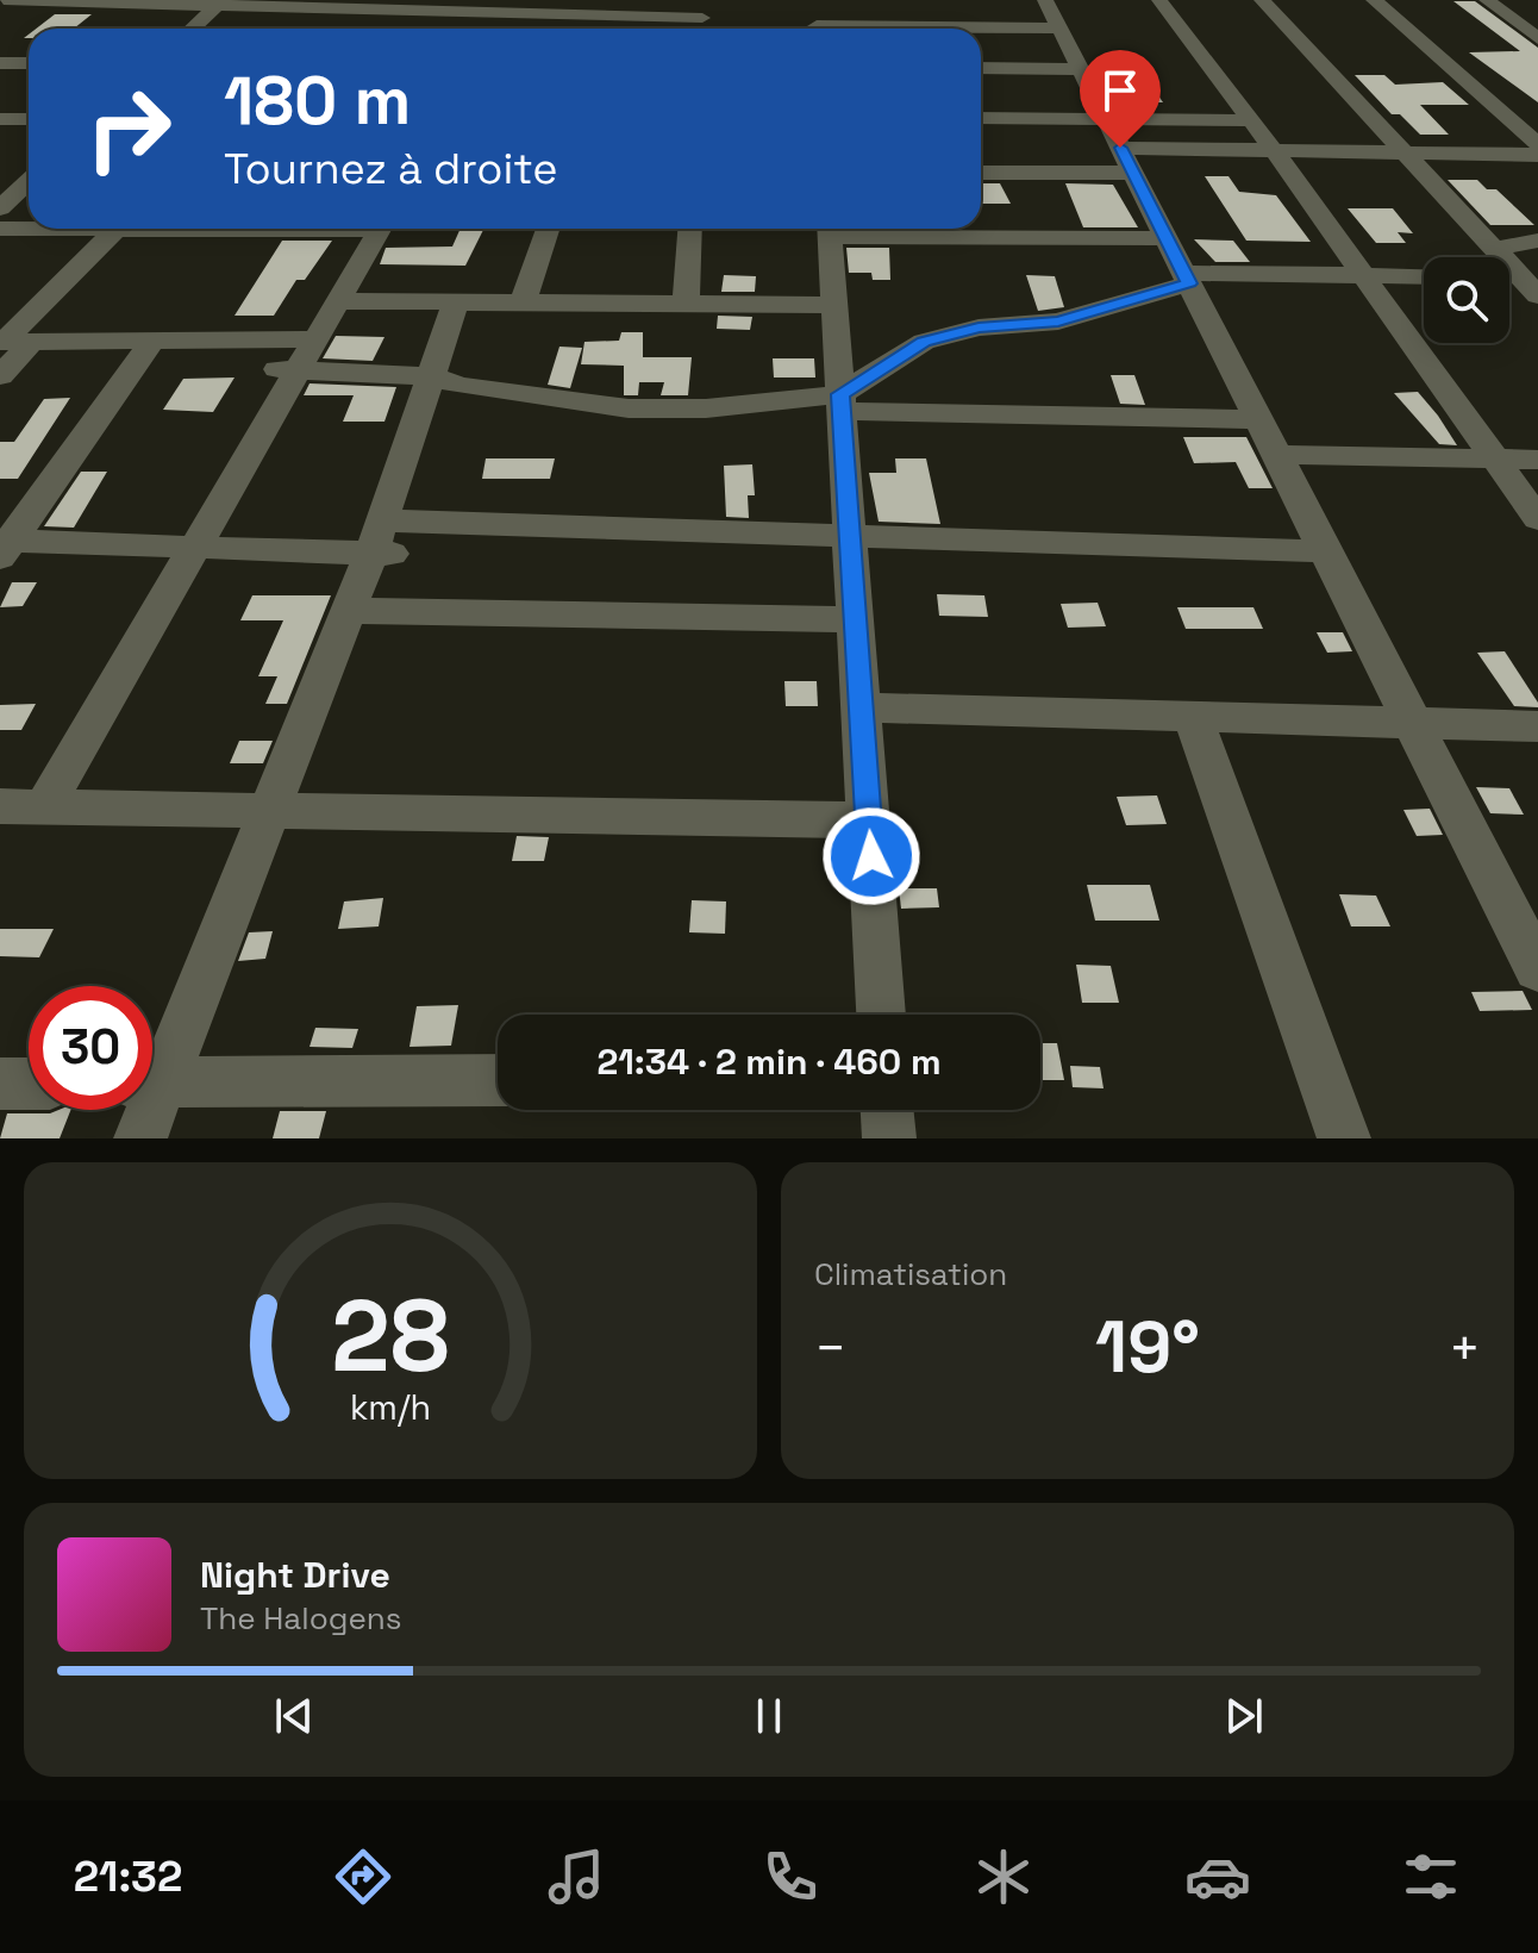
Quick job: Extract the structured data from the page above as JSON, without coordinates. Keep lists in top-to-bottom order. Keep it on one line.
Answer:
{"page":{"turn":["180 m","Tournez à droite"],"limit":"30","trip":"21:34 · 2 min · 460 m","tile":"Climatisation","heat":["−","19°","+"],"song":["Night Drive","The Halogens"],"tabs":"21:32","gauge":["28","km/h"]}}
